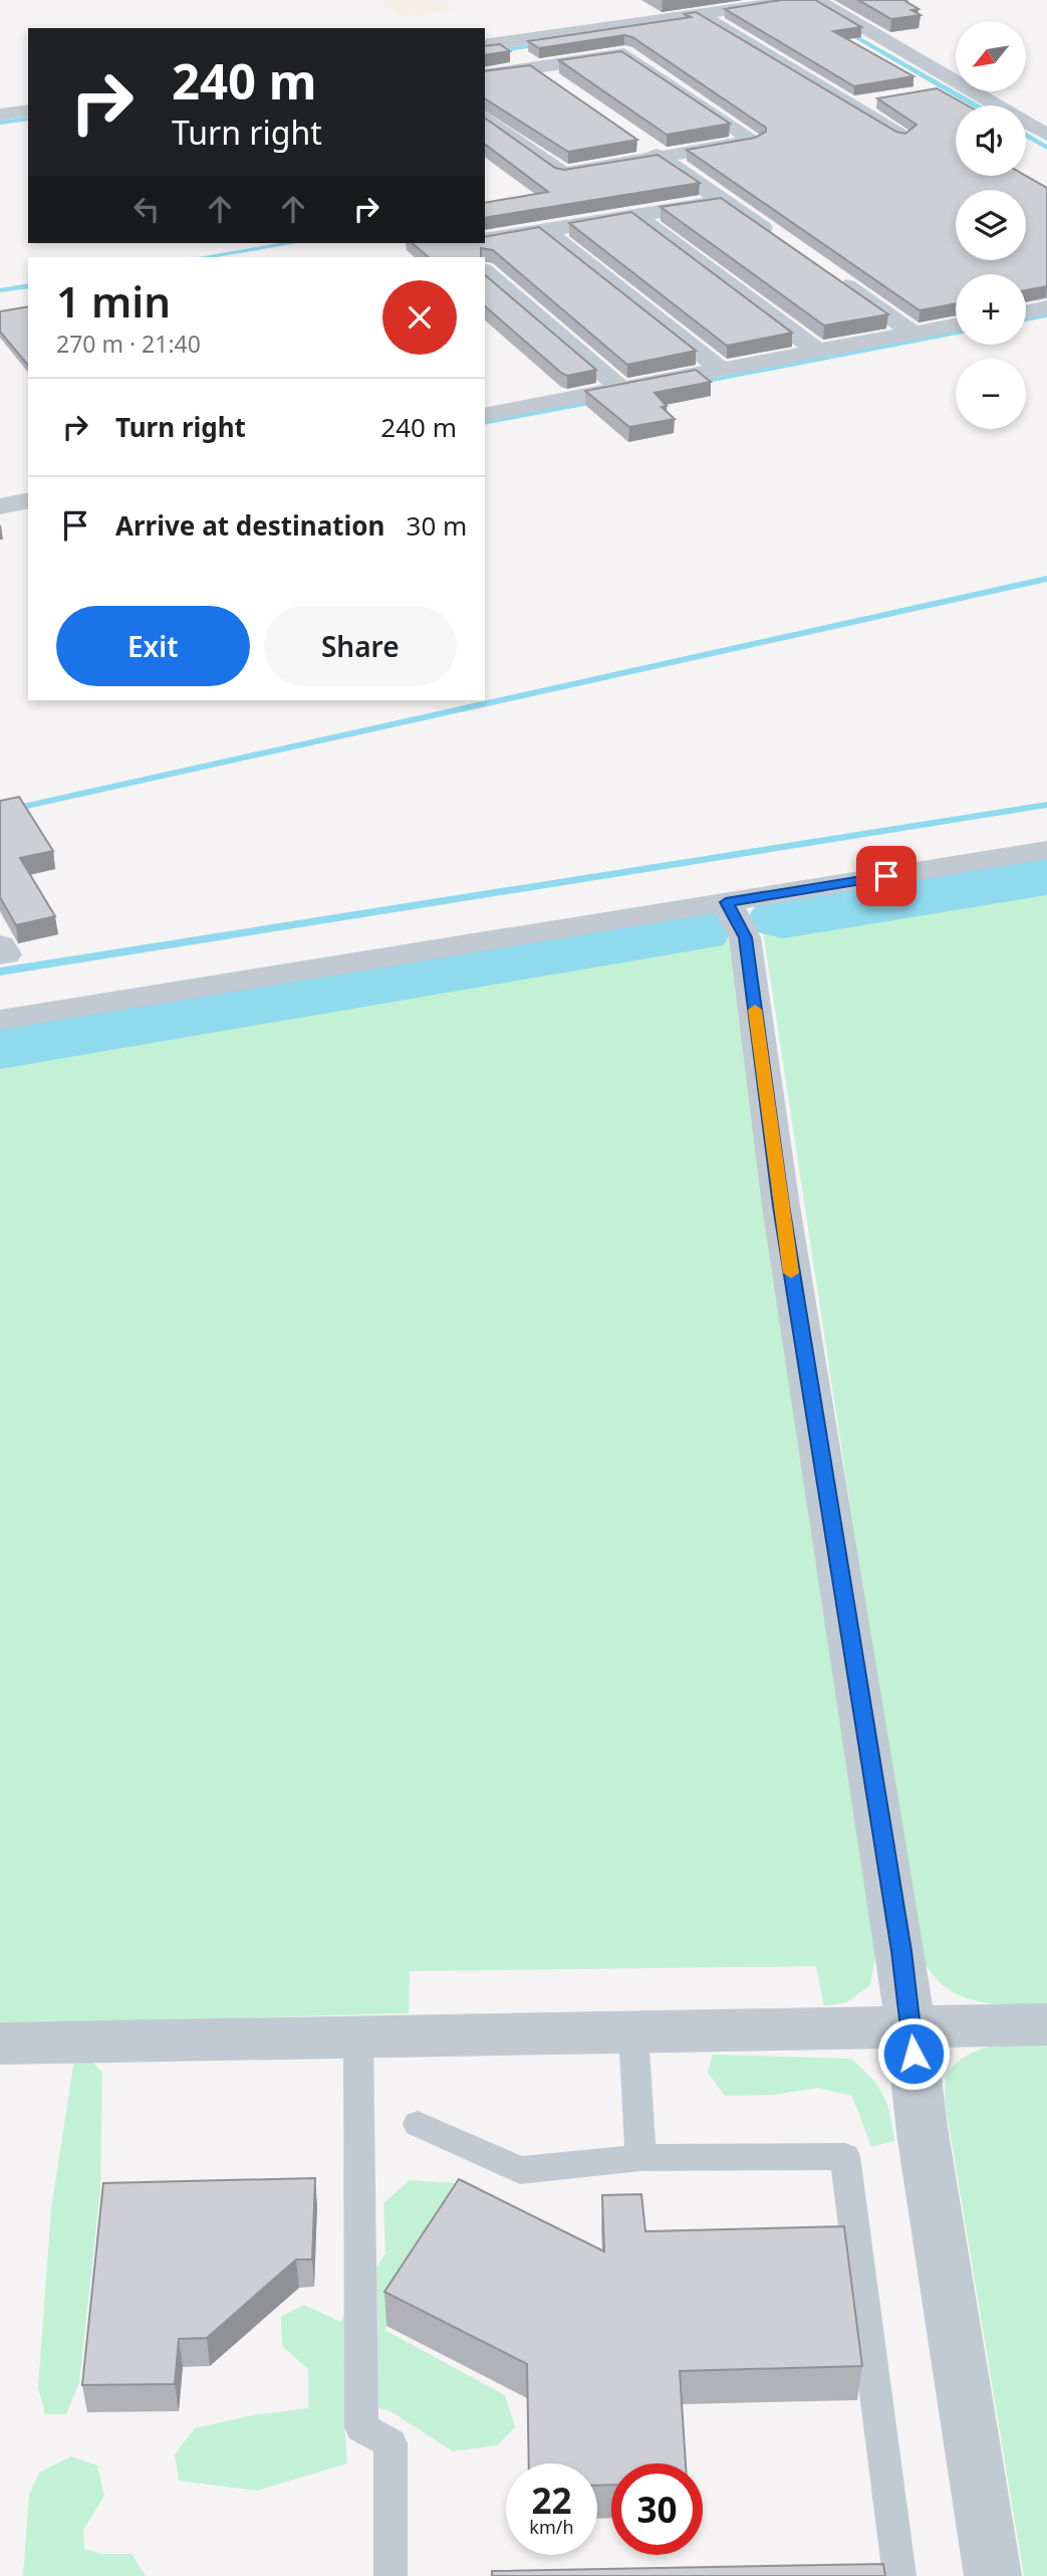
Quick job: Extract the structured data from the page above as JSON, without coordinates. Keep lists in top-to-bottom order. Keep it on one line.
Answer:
{"north":"bottom left","page":{"map_buttons":["+","−"],"turn":["240 m","Turn right"],"heading":["1 min","270 m · 21:40"],"list":[{"name":"Turn right","value":"240 m"},{"name":"Arrive at destination","value":"30 m"}],"buttons":["Exit","Share"],"speed":"22 km/h","limit":"30"}}
